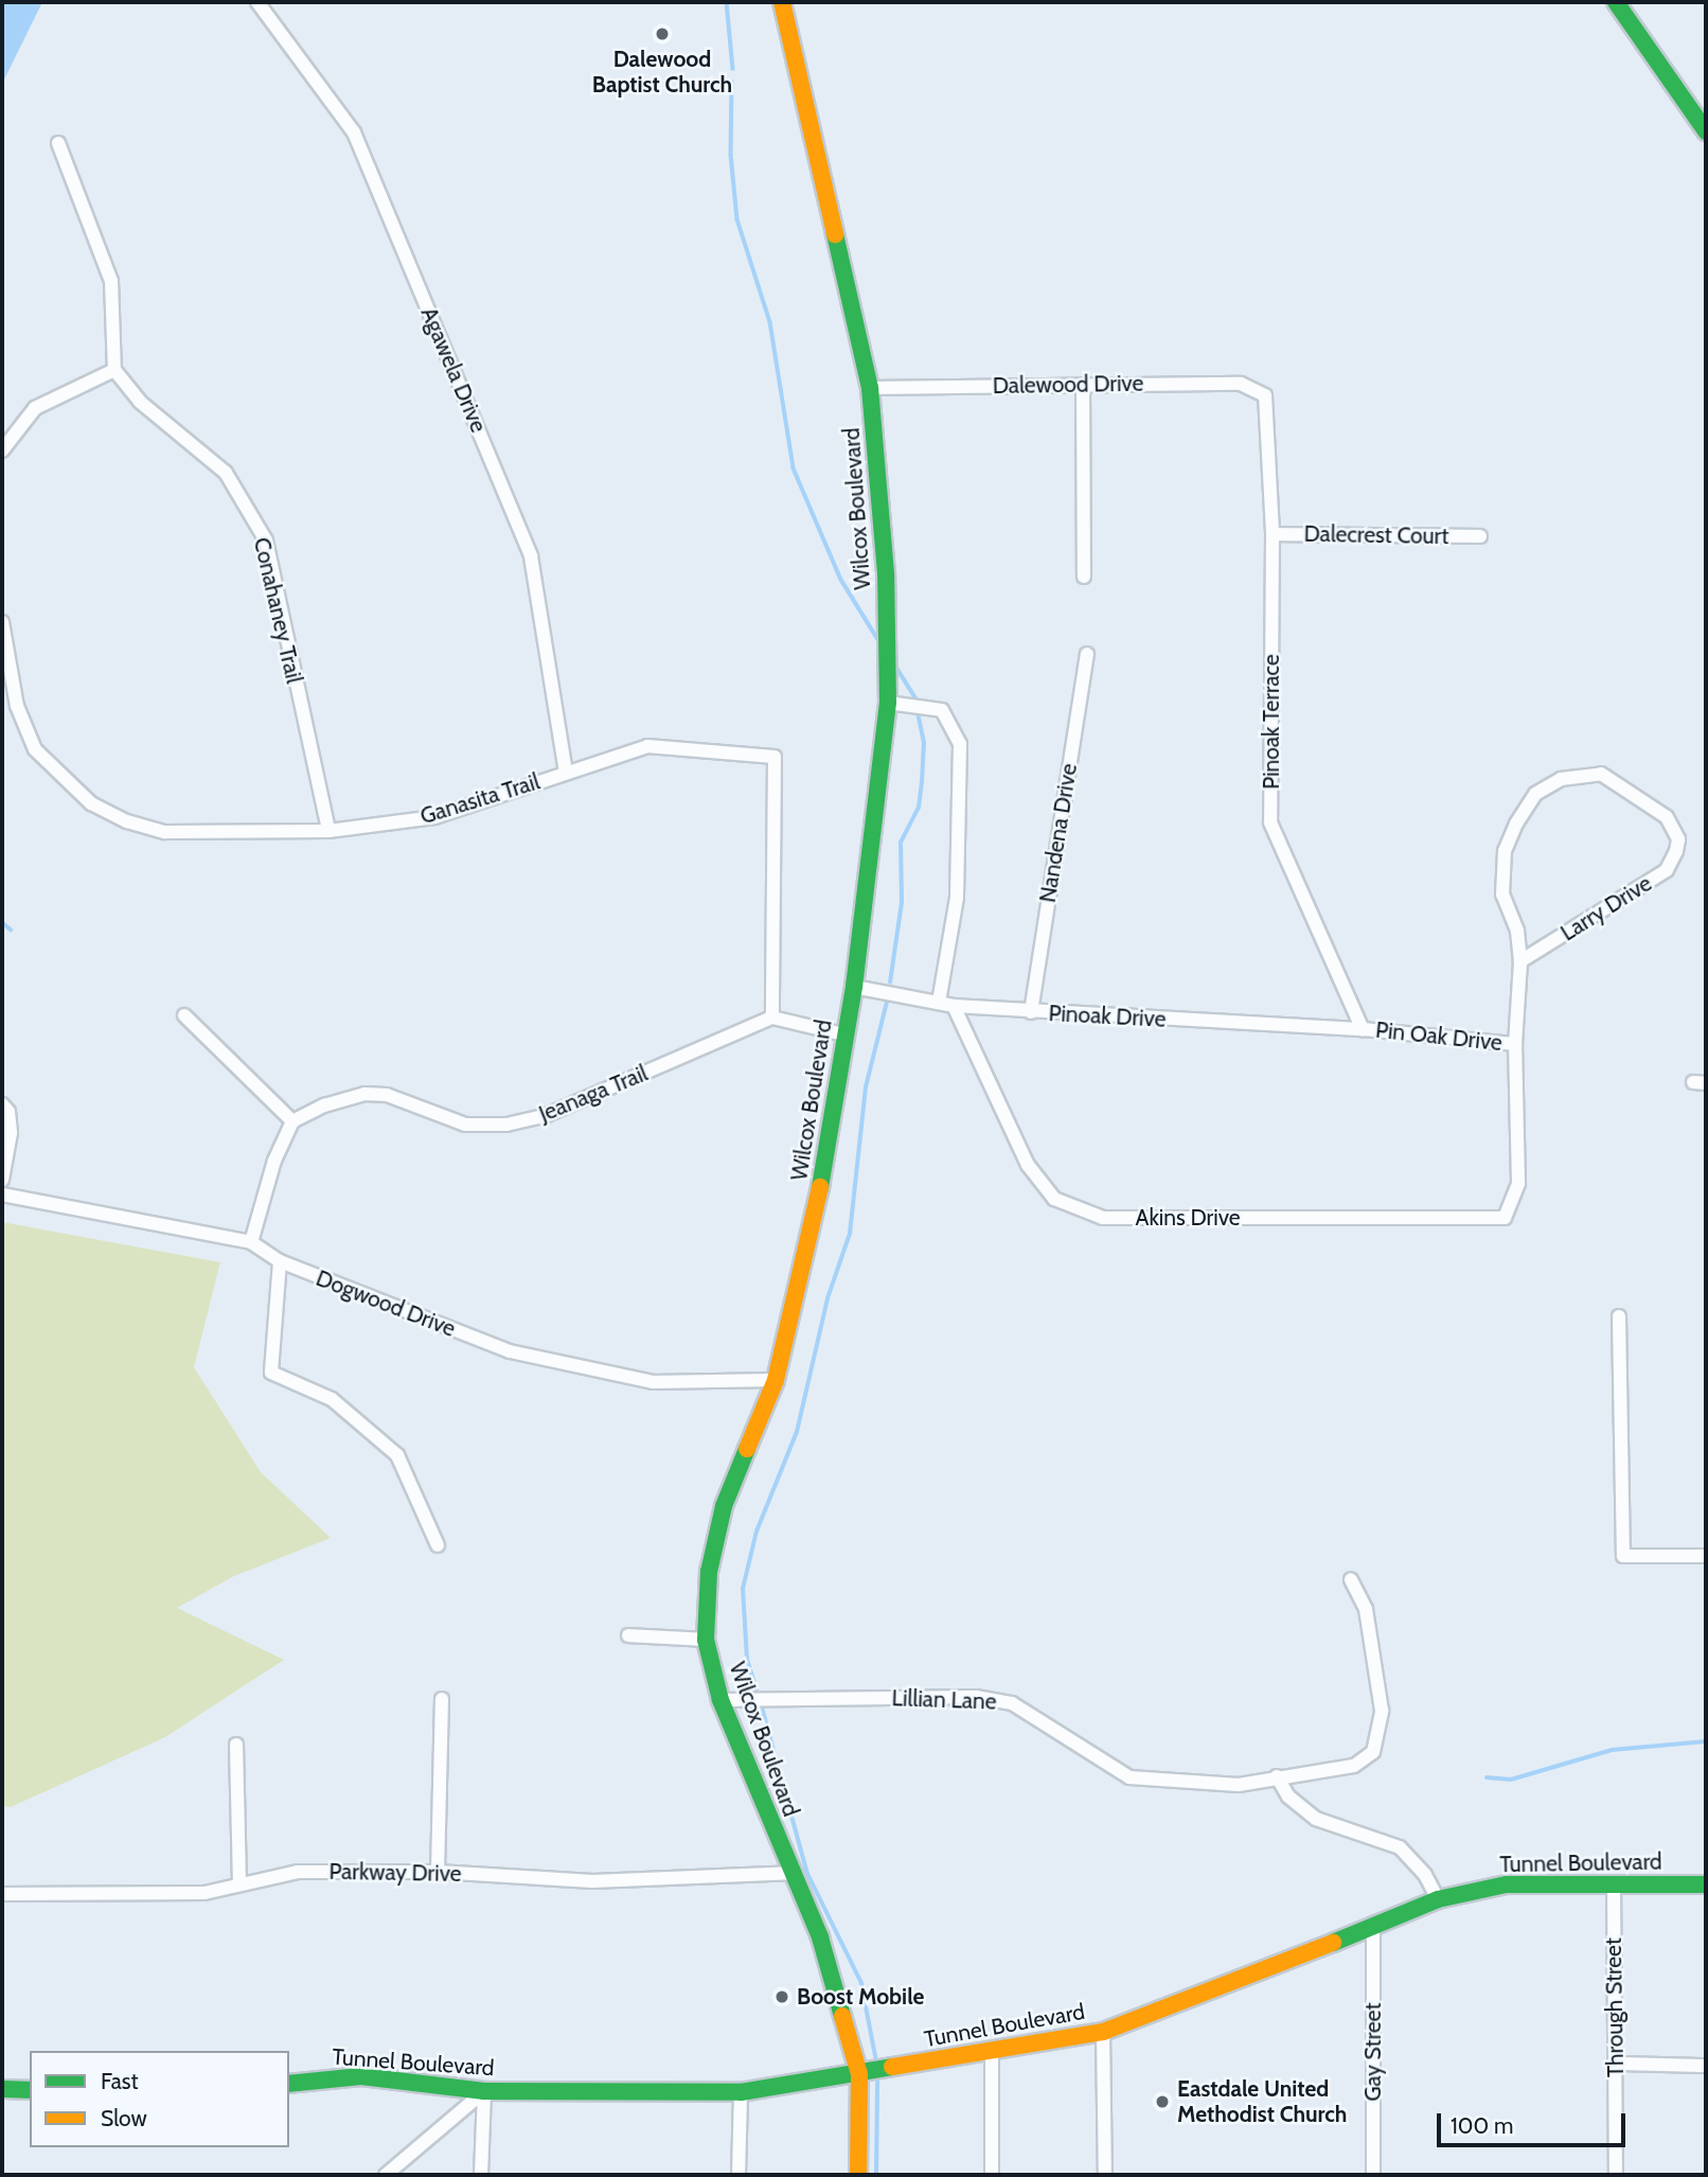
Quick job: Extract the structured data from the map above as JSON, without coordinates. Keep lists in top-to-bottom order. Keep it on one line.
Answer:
{"streets":{"main road":["Wilcox Boulevard","Tunnel Boulevard"],"street":["Agawela Drive","Dalewood Drive","Dalecrest Court","Conahaney Trail","Pinoak Terrace","Ganasita Trail","Nandena Drive","Larry Drive","Pinoak Drive","Pin Oak Drive","Jeanaga Trail","Akins Drive","Dogwood Drive","Lillian Lane","Parkway Drive","Through Street","Gay Street"]},"crossings":[["Agawela Drive","Ganasita Trail"],["Dalewood Drive","Wilcox Boulevard"],["Dalewood Drive","Pinoak Terrace"],["Wilcox Boulevard","Pinoak Drive"],["Wilcox Boulevard","Dogwood Drive"],["Wilcox Boulevard","Lillian Lane"],["Wilcox Boulevard","Tunnel Boulevard"],["Wilcox Boulevard","Parkway Drive"],["Dalecrest Court","Pinoak Terrace"],["Conahaney Trail","Ganasita Trail"],["Pinoak Terrace","Pinoak Drive"],["Pinoak Terrace","Pin Oak Drive"],["Ganasita Trail","Jeanaga Trail"],["Nandena Drive","Pinoak Drive"],["Larry Drive","Pin Oak Drive"],["Larry Drive","Akins Drive"],["Pinoak Drive","Pin Oak Drive"],["Pinoak Drive","Akins Drive"],["Tunnel Boulevard","Through Street"],["Tunnel Boulevard","Gay Street"]],"places":["Dalewood Baptist Church","Boost Mobile","Eastdale United Methodist Church"],"legend":["Fast","Slow"],"scale_bar":"100 m"}
